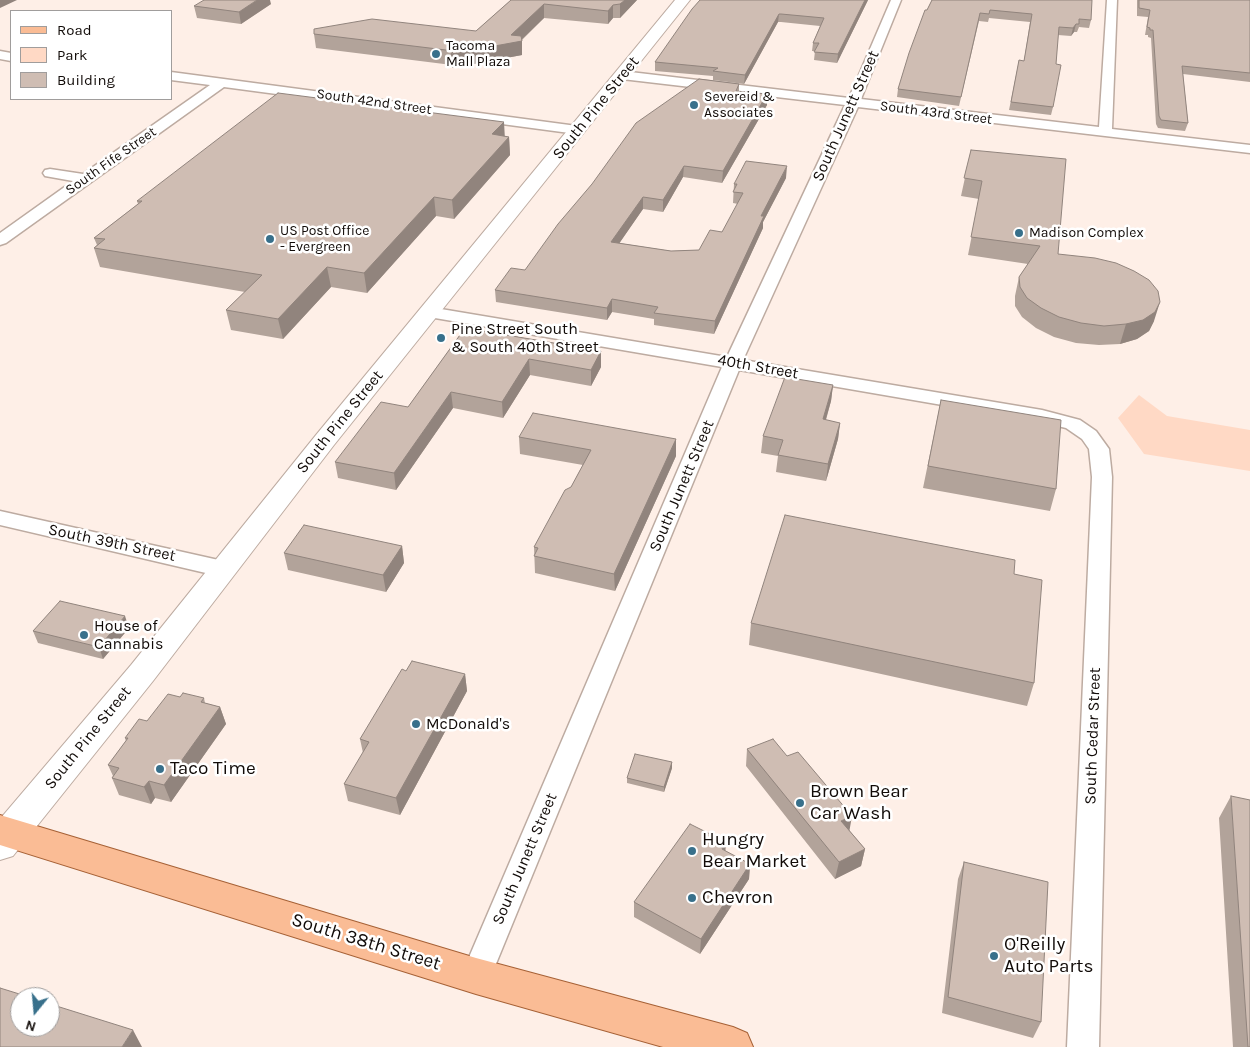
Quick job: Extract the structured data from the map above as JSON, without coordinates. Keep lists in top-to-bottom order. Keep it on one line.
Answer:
{"streets":{"main road":["South Pine Street","South 38th Street"],"street":["South 42nd Street","South 43rd Street","South Junett Street","South Fife Street","40th Street","South 39th Street","South Cedar Street"]},"crossings":[["South 42nd Street","South Pine Street"],["South 42nd Street","South Fife Street"],["South Pine Street","South 43rd Street"],["South Pine Street","40th Street"],["South Pine Street","South 39th Street"],["South Pine Street","South 38th Street"],["South 43rd Street","South Junett Street"],["South Junett Street","40th Street"],["South Junett Street","South 38th Street"],["40th Street","South Cedar Street"]],"places":["Tacoma Mall Plaza","Severeid & Associates","Madison Complex","US Post Office - Evergreen","Pine Street South & South 40th Street","House of Cannabis","McDonald's","Taco Time","Brown Bear Car Wash","Hungry Bear Market","Chevron","O'Reilly Auto Parts"],"legend":["Road","Park","Building"],"north":"bottom"}
